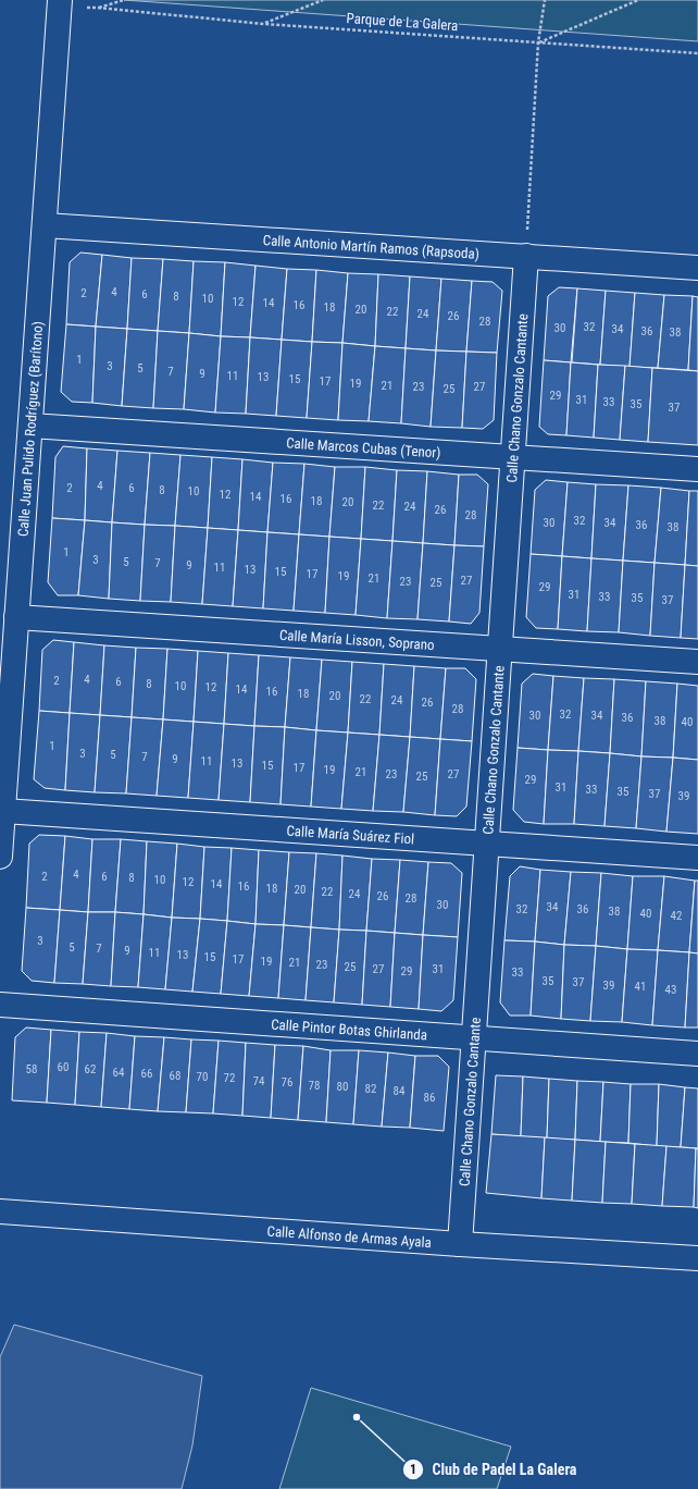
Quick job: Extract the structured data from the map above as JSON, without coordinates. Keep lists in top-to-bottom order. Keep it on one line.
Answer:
{"streets":{"street":["Calle Antonio Martín Ramos (Rapsoda)","Calle Chano Gonzalo Cantante","Calle Juan Pulido Rodríguez (Barítono)","Calle Marcos Cubas (Tenor)","Calle María Lisson, Soprano","Calle María Suárez Fiol","Calle Pintor Botas Ghirlanda","Calle Alfonso de Armas Ayala"],"path":["Parque de La Galera"]},"crossings":[["Parque de La Galera","Calle Juan Pulido Rodríguez (Barítono)"],["Calle Antonio Martín Ramos (Rapsoda)","Calle Chano Gonzalo Cantante"],["Calle Antonio Martín Ramos (Rapsoda)","Calle Juan Pulido Rodríguez (Barítono)"],["Calle Chano Gonzalo Cantante","Calle Marcos Cubas (Tenor)"],["Calle Chano Gonzalo Cantante","Calle María Lisson, Soprano"],["Calle Chano Gonzalo Cantante","Calle María Suárez Fiol"],["Calle Chano Gonzalo Cantante","Calle Pintor Botas Ghirlanda"],["Calle Chano Gonzalo Cantante","Calle Alfonso de Armas Ayala"],["Calle Juan Pulido Rodríguez (Barítono)","Calle Marcos Cubas (Tenor)"],["Calle Juan Pulido Rodríguez (Barítono)","Calle María Lisson, Soprano"],["Calle Juan Pulido Rodríguez (Barítono)","Calle María Suárez Fiol"]],"places":["Club de Padel La Galera"],"house_numbers":["4","2","6","8","10","12","14","16","18","20","22","24","26","28","32","30","34","36","38","1","3","5","7","9","11","13","15","17","19","21","23","27","25","29","31","33","35","37","4","2","6","8","10","12","14","16","18","20","22","24","26","28","32","30","34","36","38","1","3","5","7","9","11","13","15","17","19","21","27","23","25","29","31","33","35","37","4","2","6","8","10","12","14","16","18","20","22","24","26","28","32","30","34","36","38","40","1","3","5","7","9","11","13","15","17","19","21","23","27","25","29","31","33","35","37","39","4","2","6","8","10","12","14","16","18","20","22","24","26","28","30","34","32","36","38","40","42","3","5","7","9","11","13","15","17","19","21","23","25","27","31","29","33","35","37","39","41","43","60","58","62","64","66","68","70","72","74","76","78","80","82","84","86"]}
